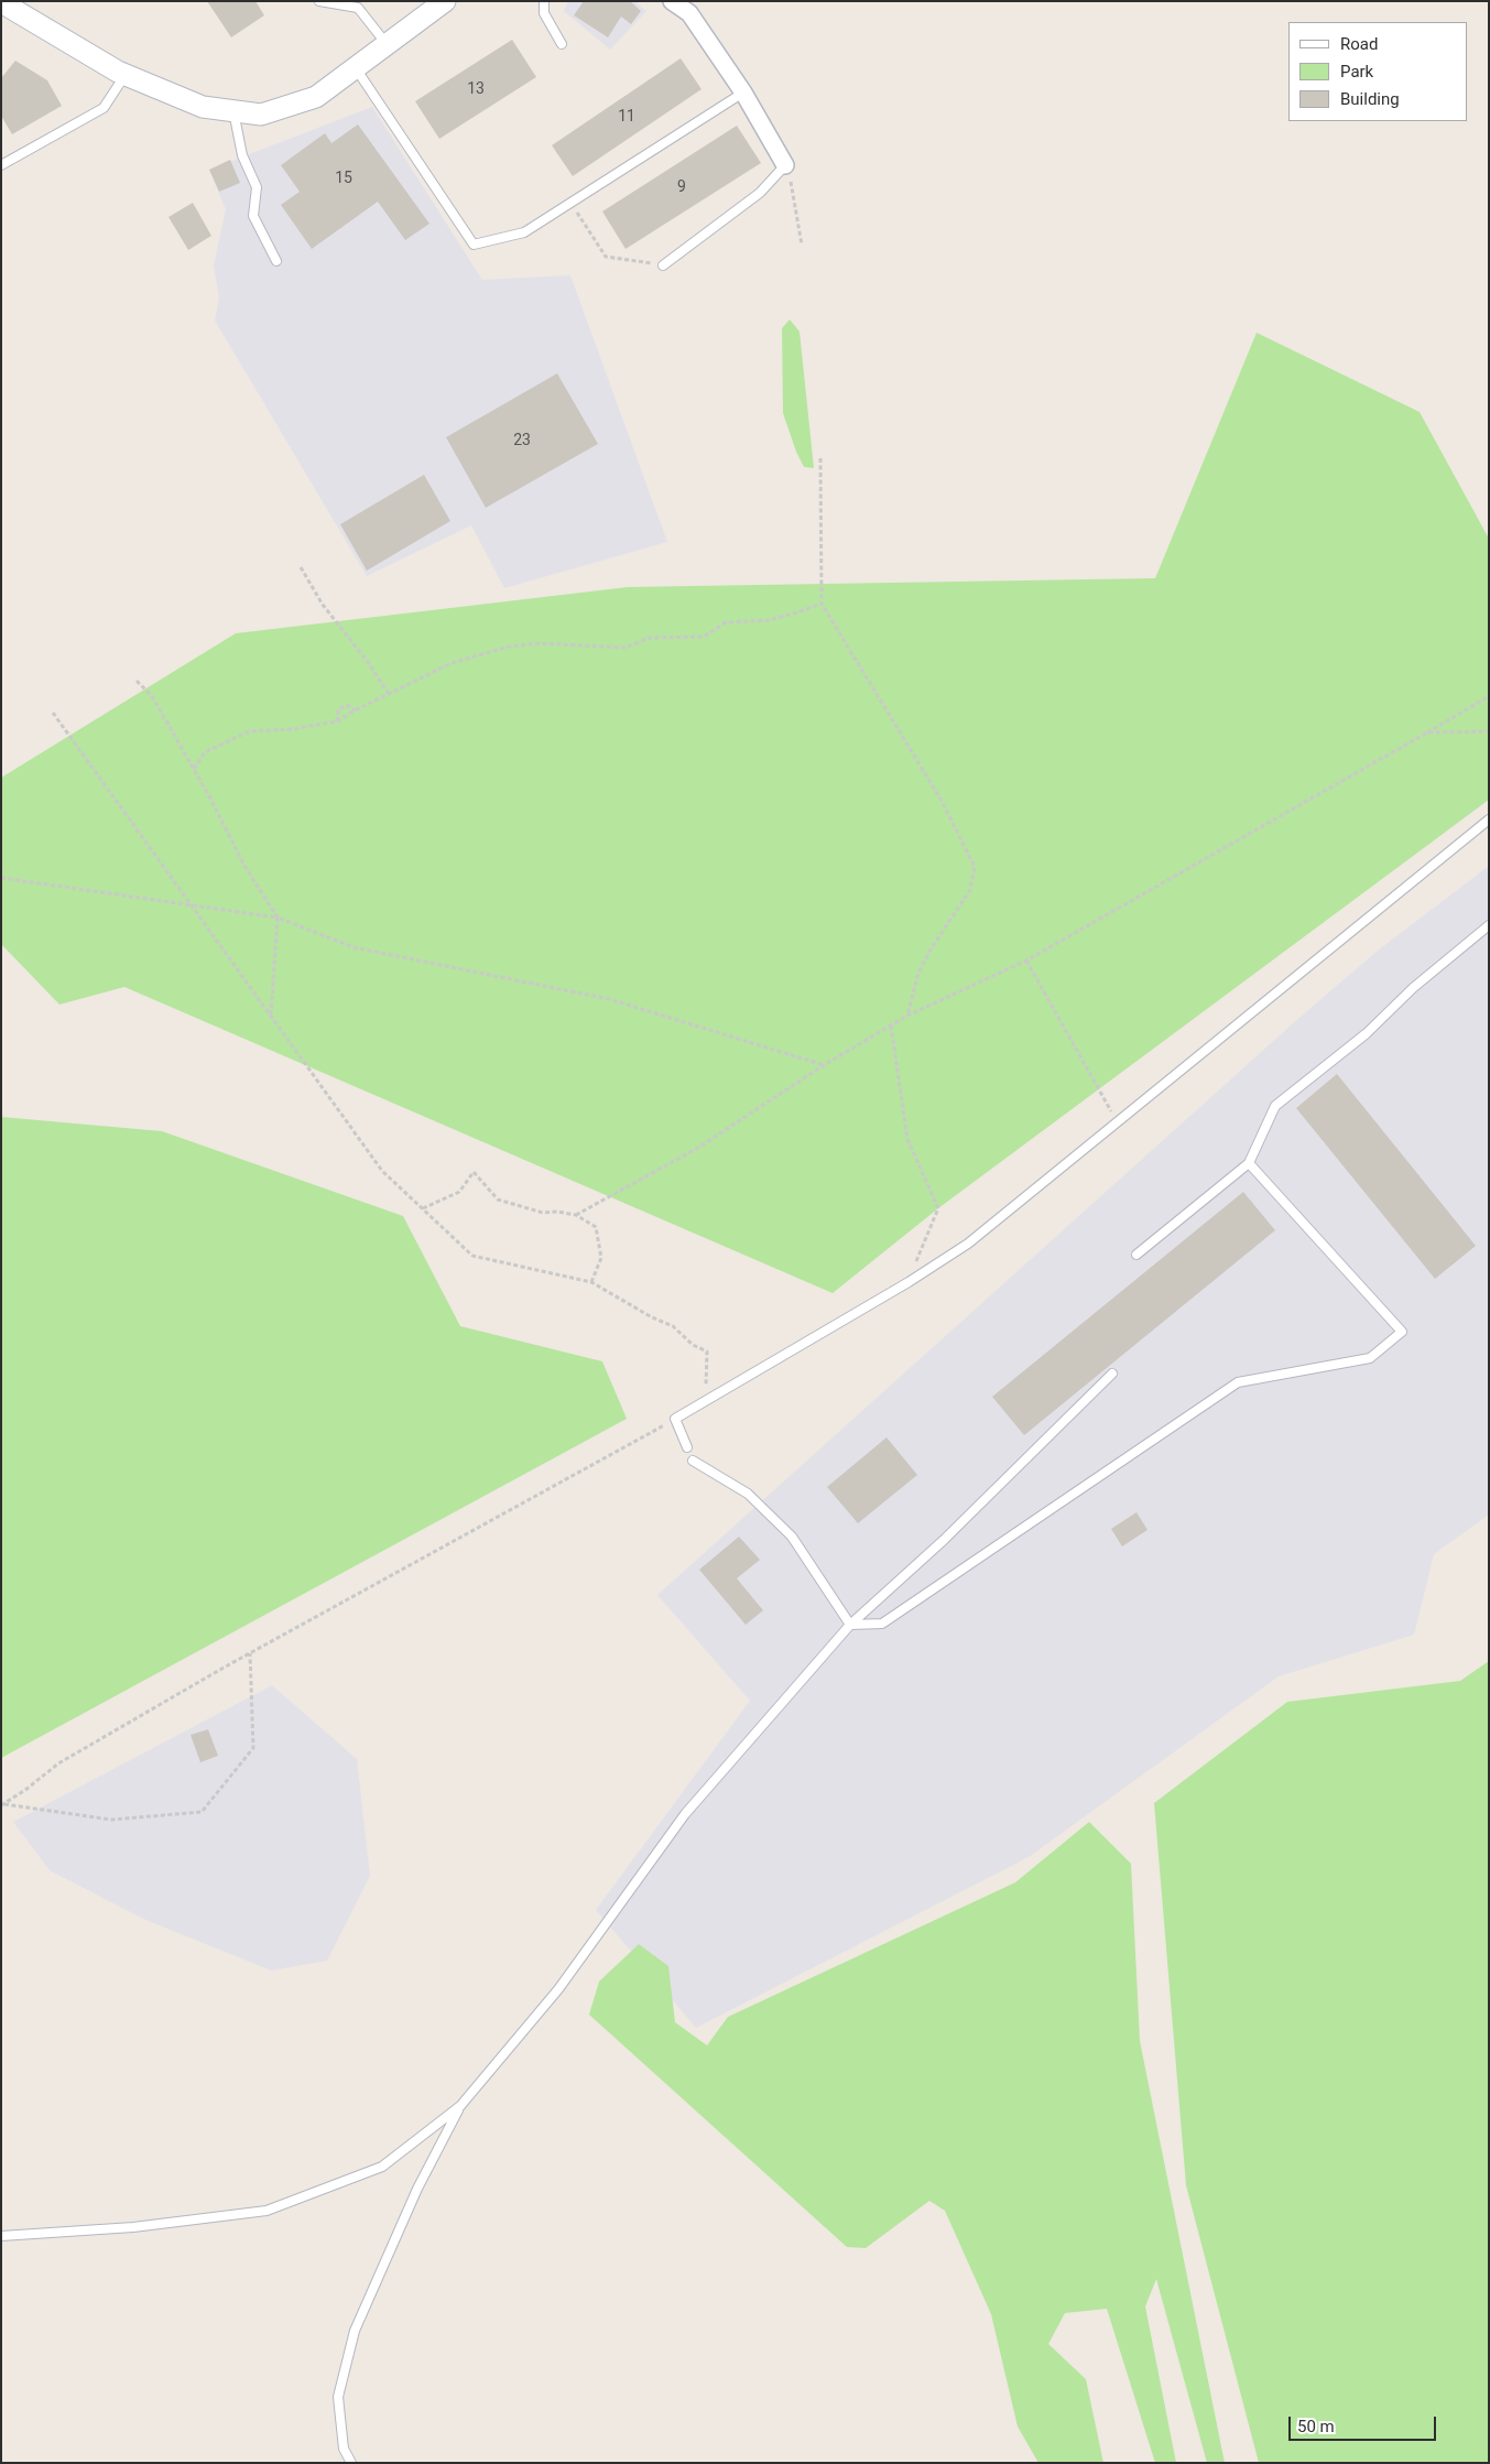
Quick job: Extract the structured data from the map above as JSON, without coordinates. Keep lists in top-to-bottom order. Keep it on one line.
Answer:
{"house_numbers":["13","11","15","9","23"],"legend":["Road","Park","Building"],"scale_bar":"50 m"}
